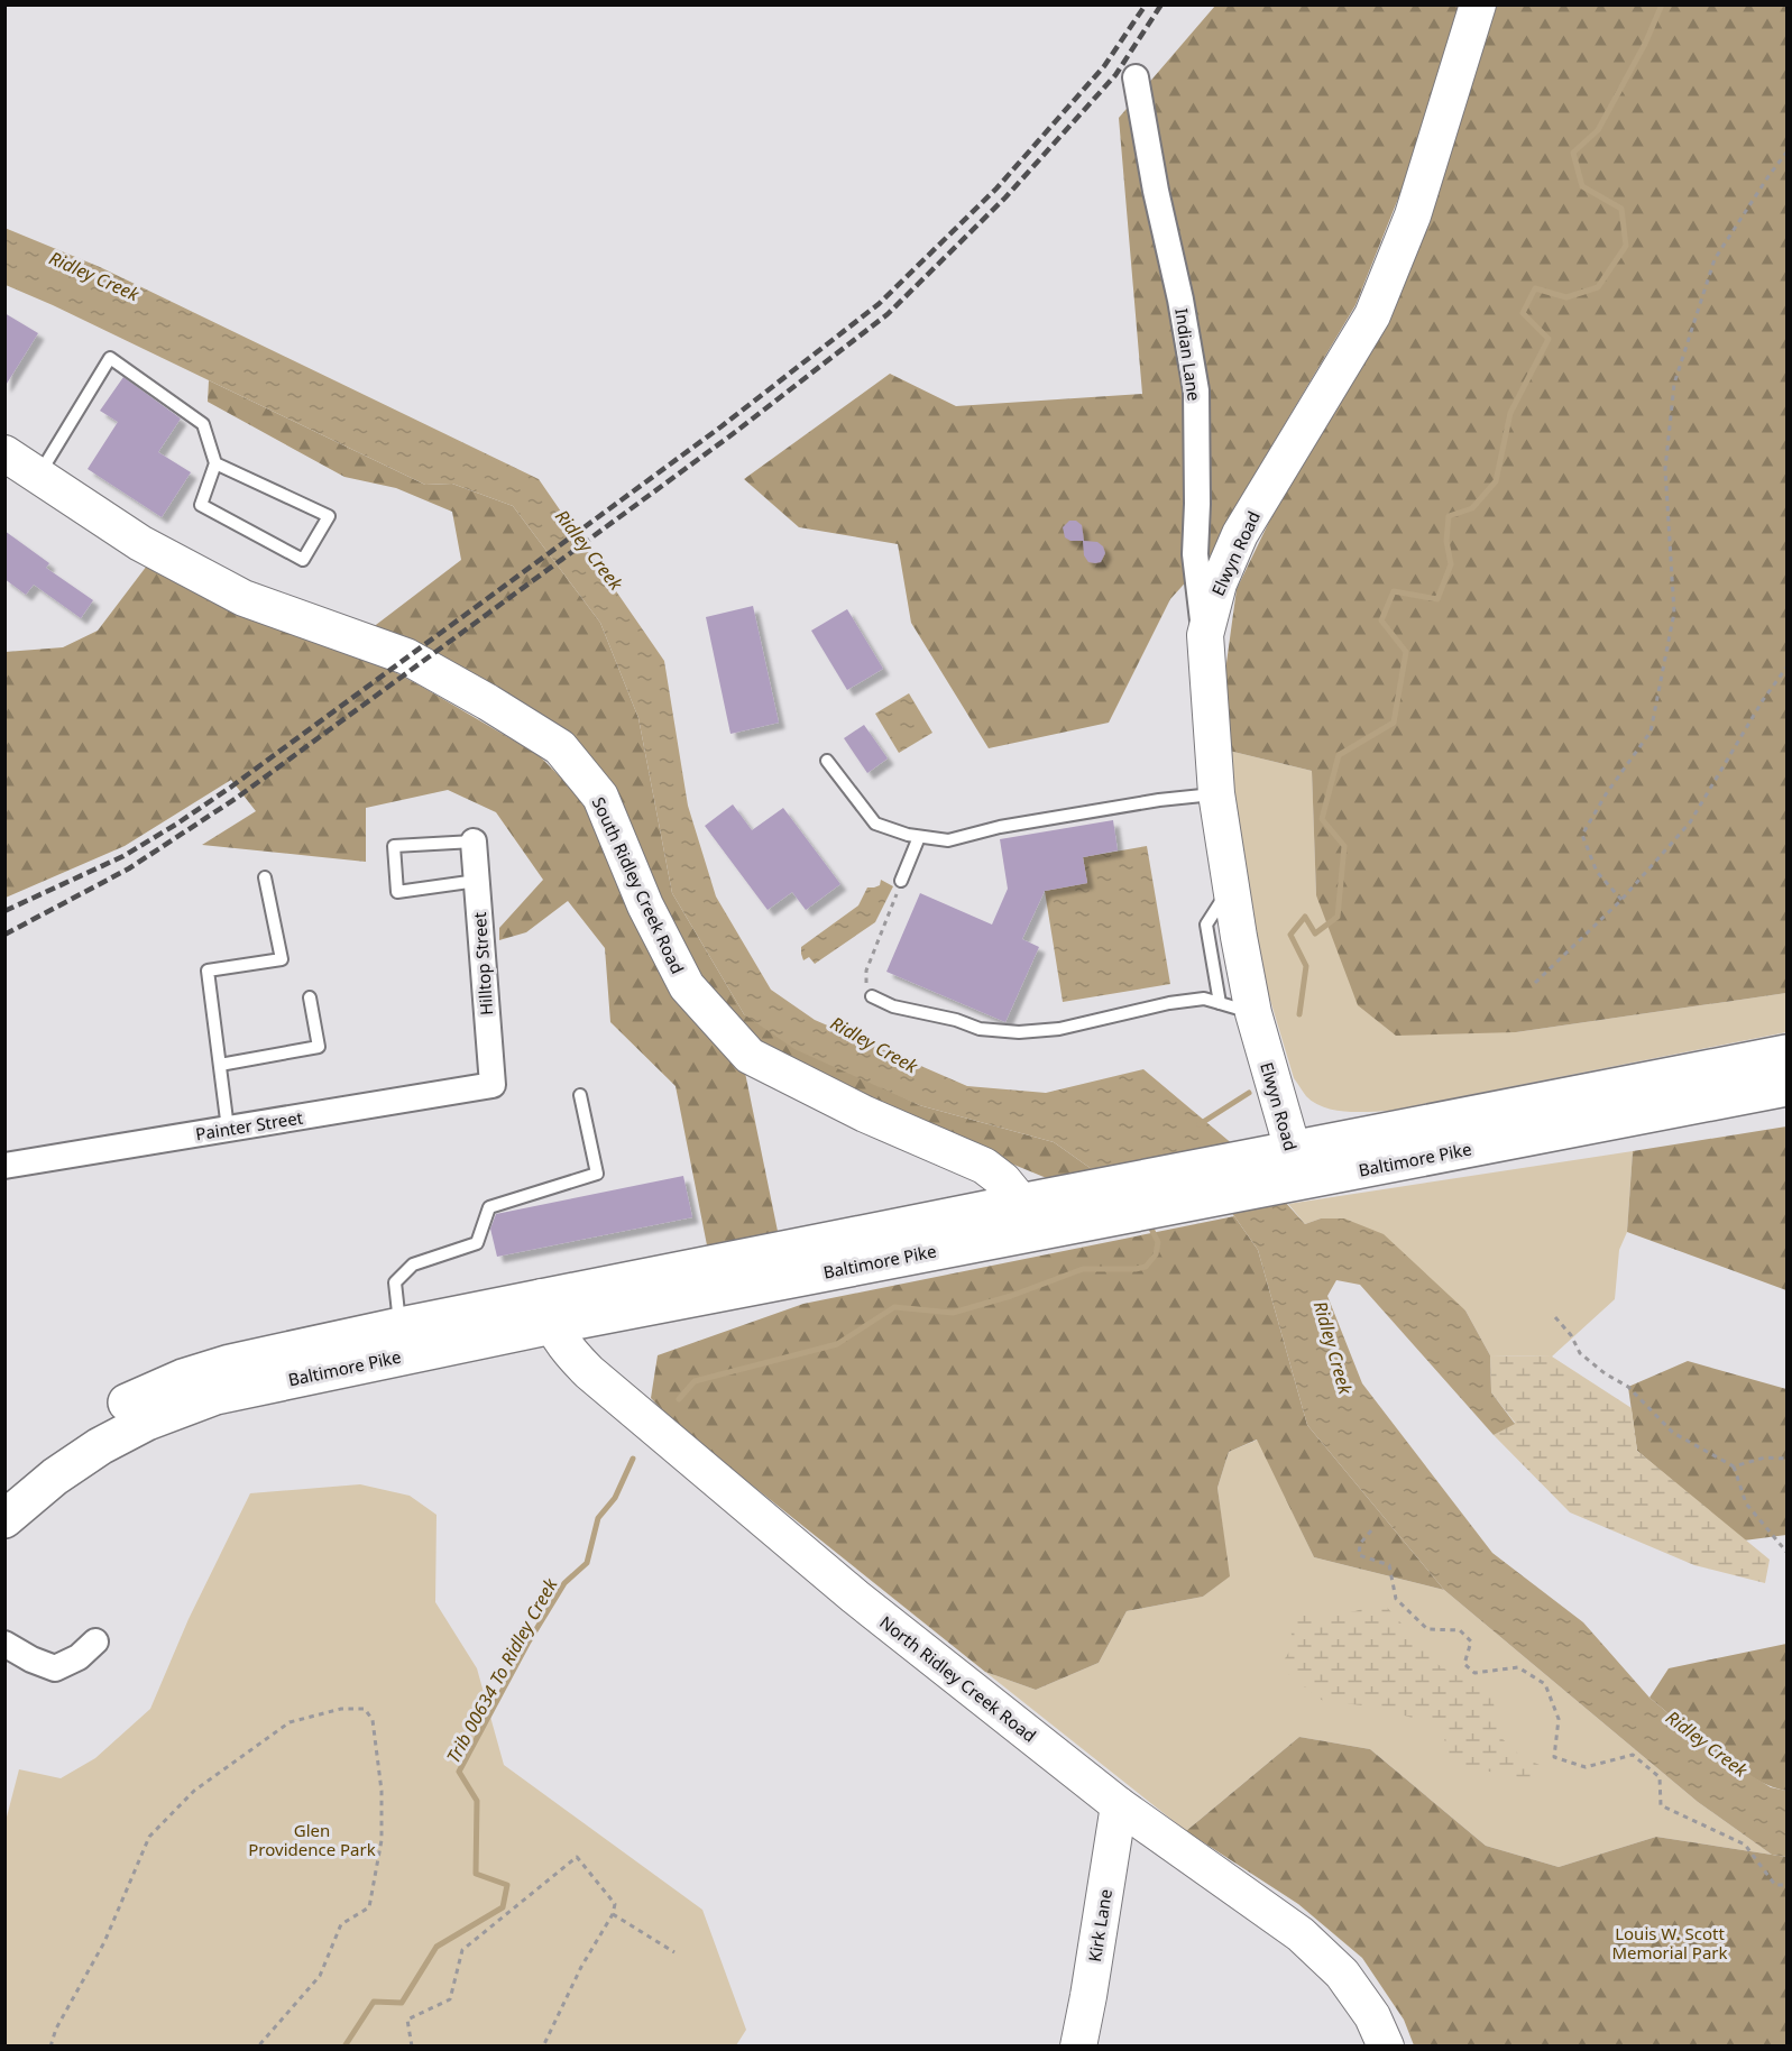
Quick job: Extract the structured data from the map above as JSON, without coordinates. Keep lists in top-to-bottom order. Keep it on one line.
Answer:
{"streets":{"main road":["Baltimore Pike"],"street":["Indian Lane","Elwyn Road","South Ridley Creek Road","Hilltop Street","Painter Street","North Ridley Creek Road","Kirk Lane"]},"crossings":[["Indian Lane","Elwyn Road"],["Elwyn Road","Baltimore Pike"],["South Ridley Creek Road","Baltimore Pike"],["Hilltop Street","Painter Street"],["Baltimore Pike","North Ridley Creek Road"],["North Ridley Creek Road","Kirk Lane"]],"water":["Ridley Creek","Trib 00634 To Ridley Creek"],"parks":["Glen Providence Park","Louis W. Scott Memorial Park"]}
